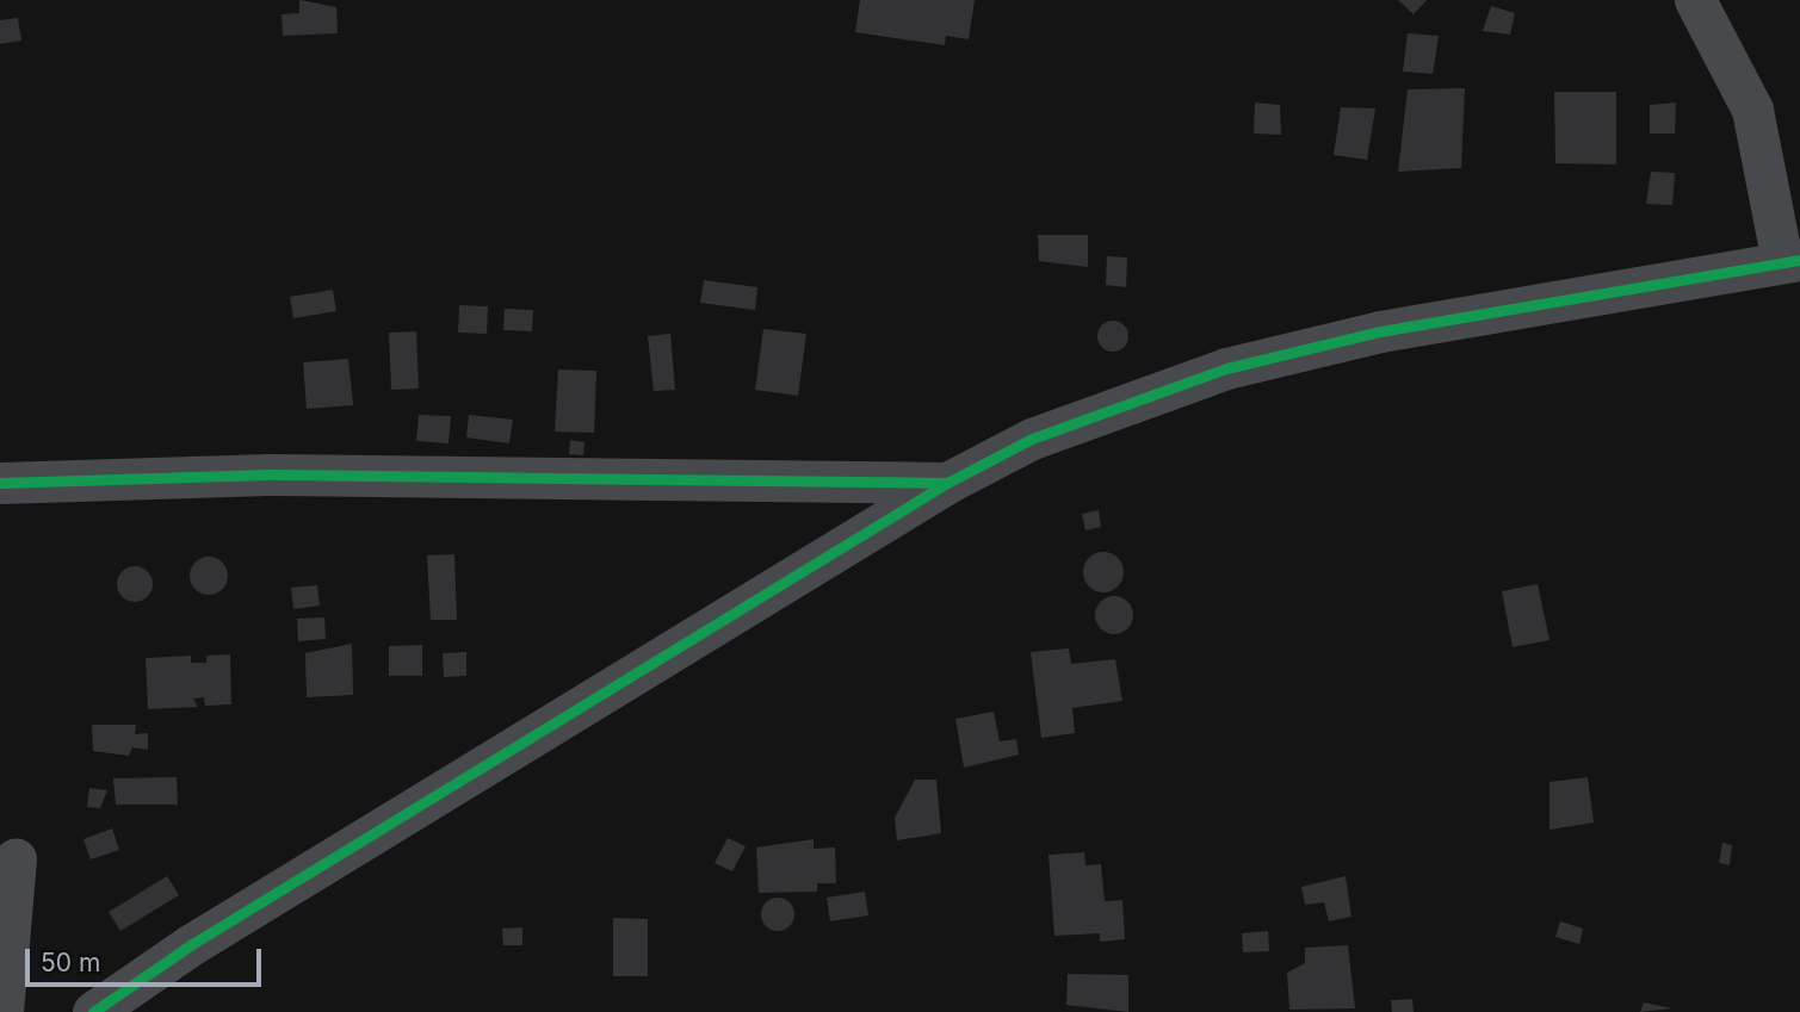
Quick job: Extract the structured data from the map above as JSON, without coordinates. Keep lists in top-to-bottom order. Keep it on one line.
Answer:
{"scale_bar":"50 m"}
